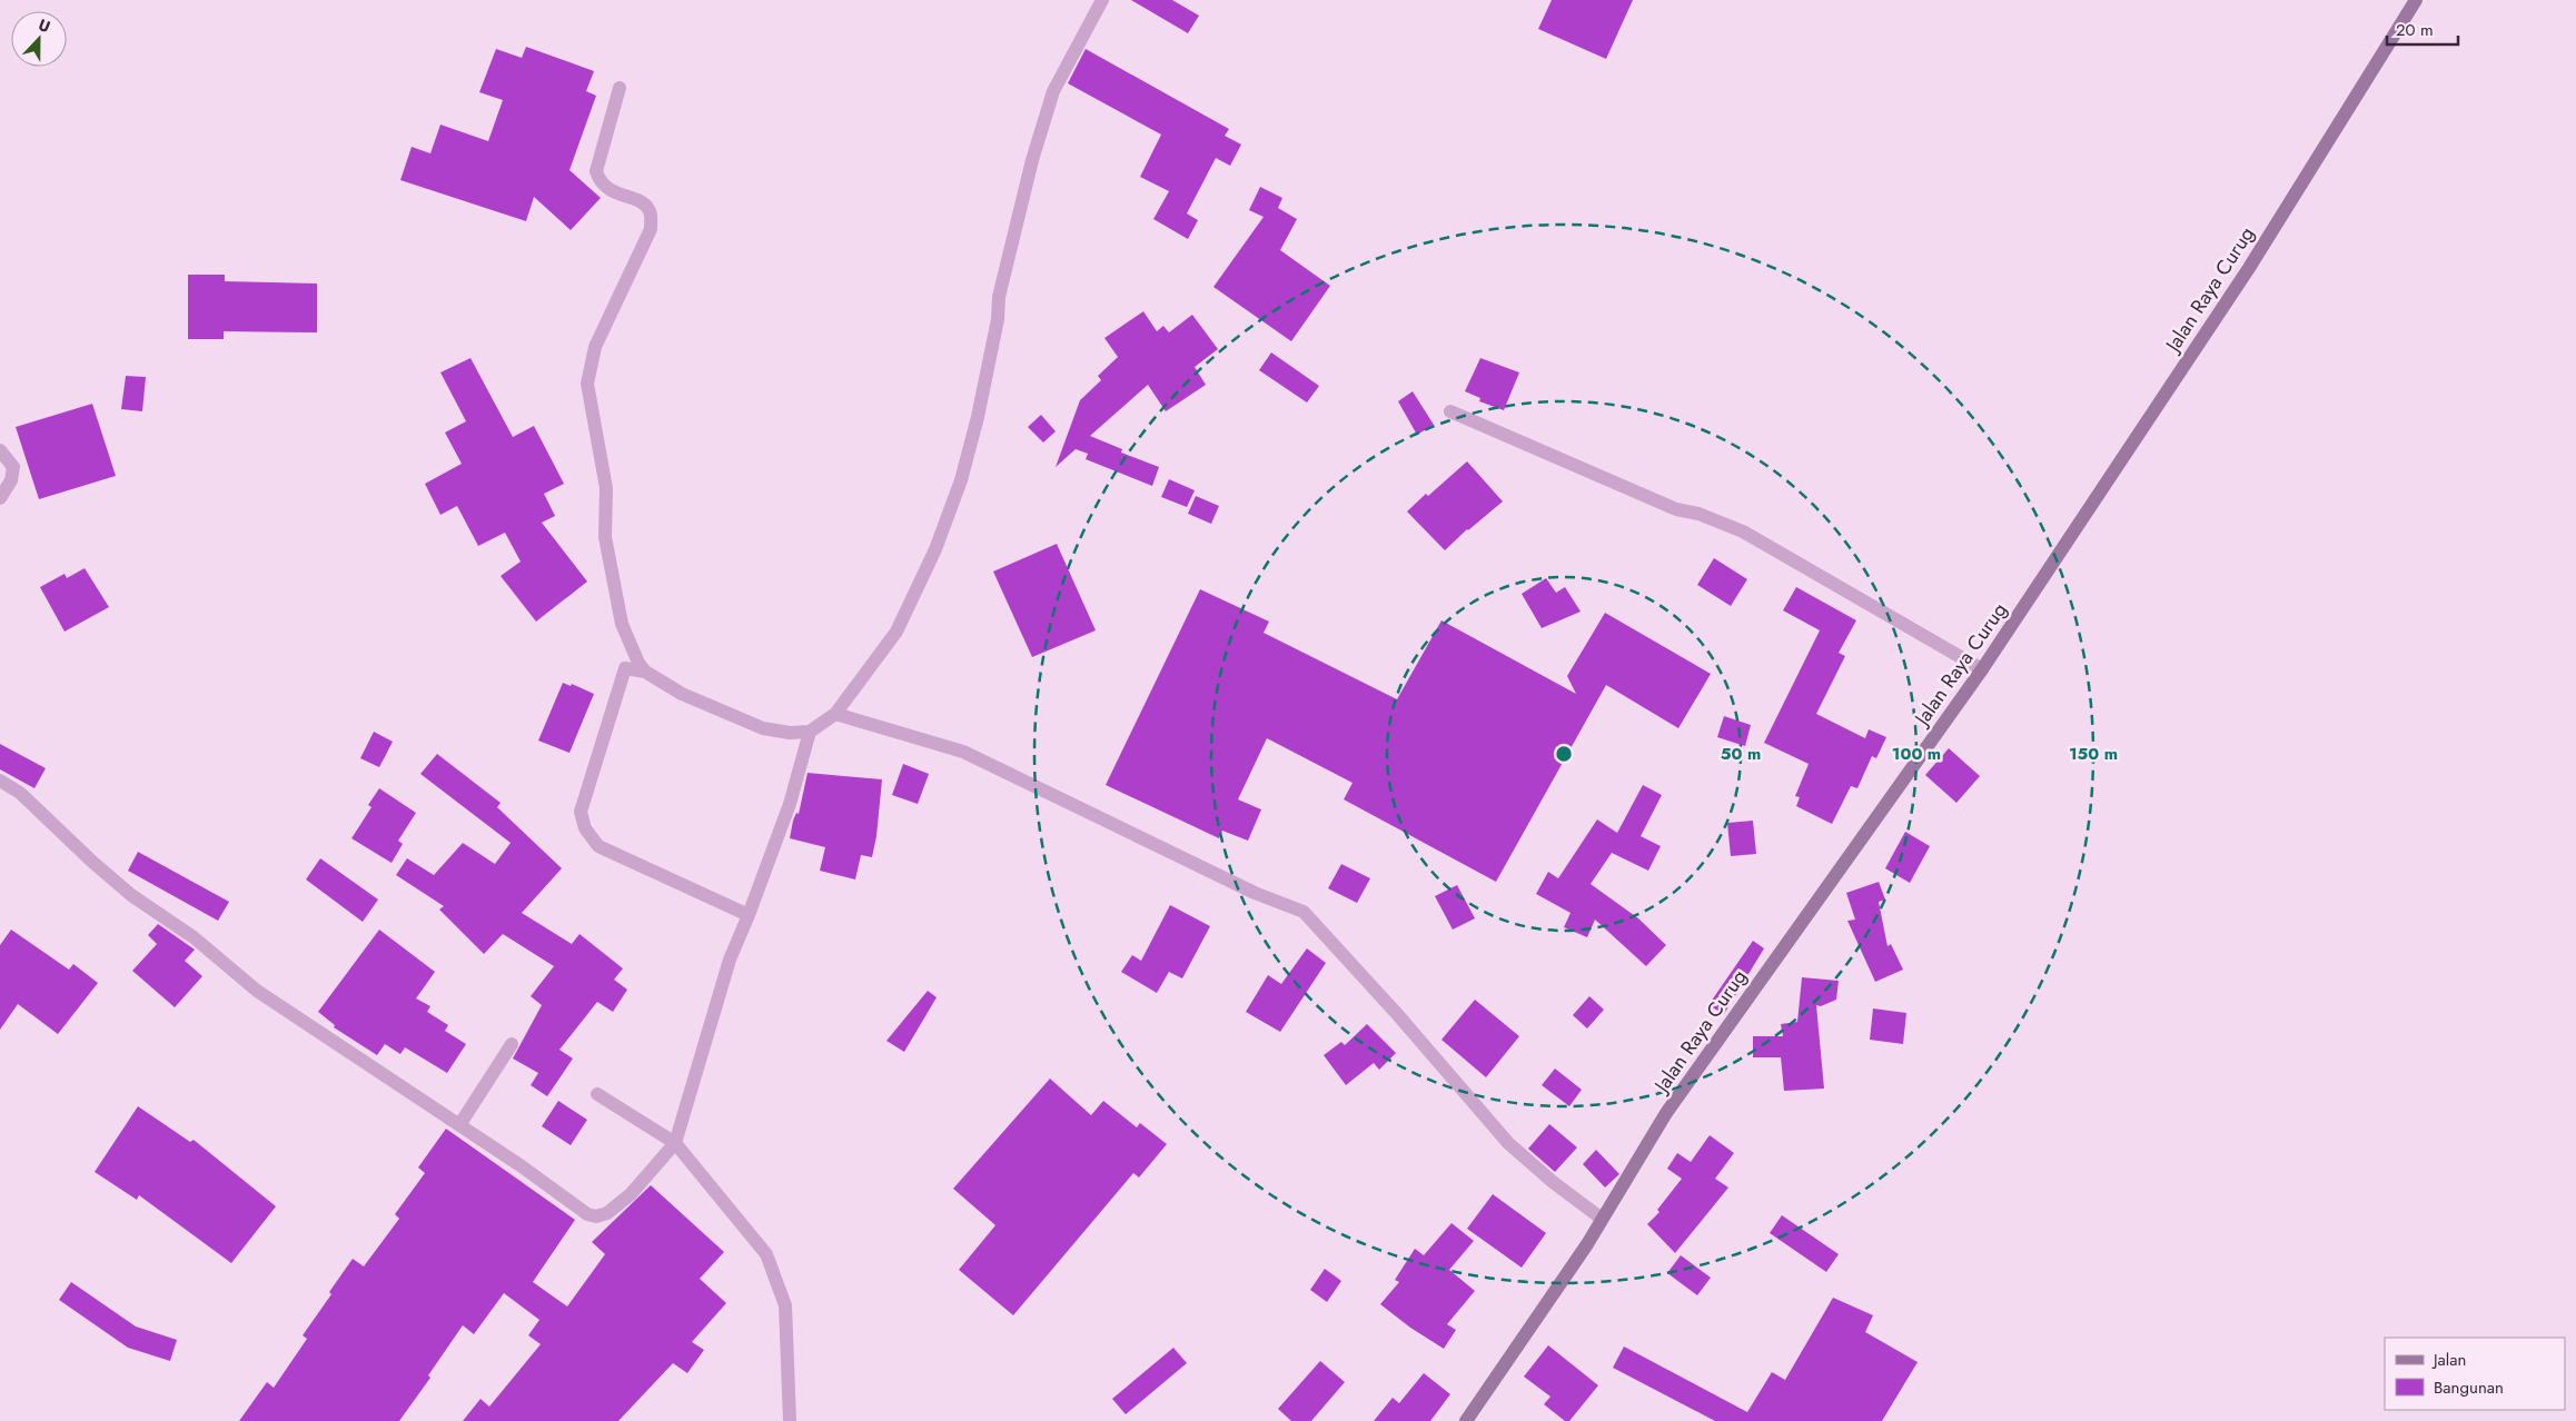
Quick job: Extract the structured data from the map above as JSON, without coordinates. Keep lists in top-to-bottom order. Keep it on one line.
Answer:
{"streets":{"street":["Jalan Raya Curug"]},"legend":["Jalan","Bangunan"],"scale_bar":"20 m","north":"top","rings":["50 m","100 m","150 m"]}
